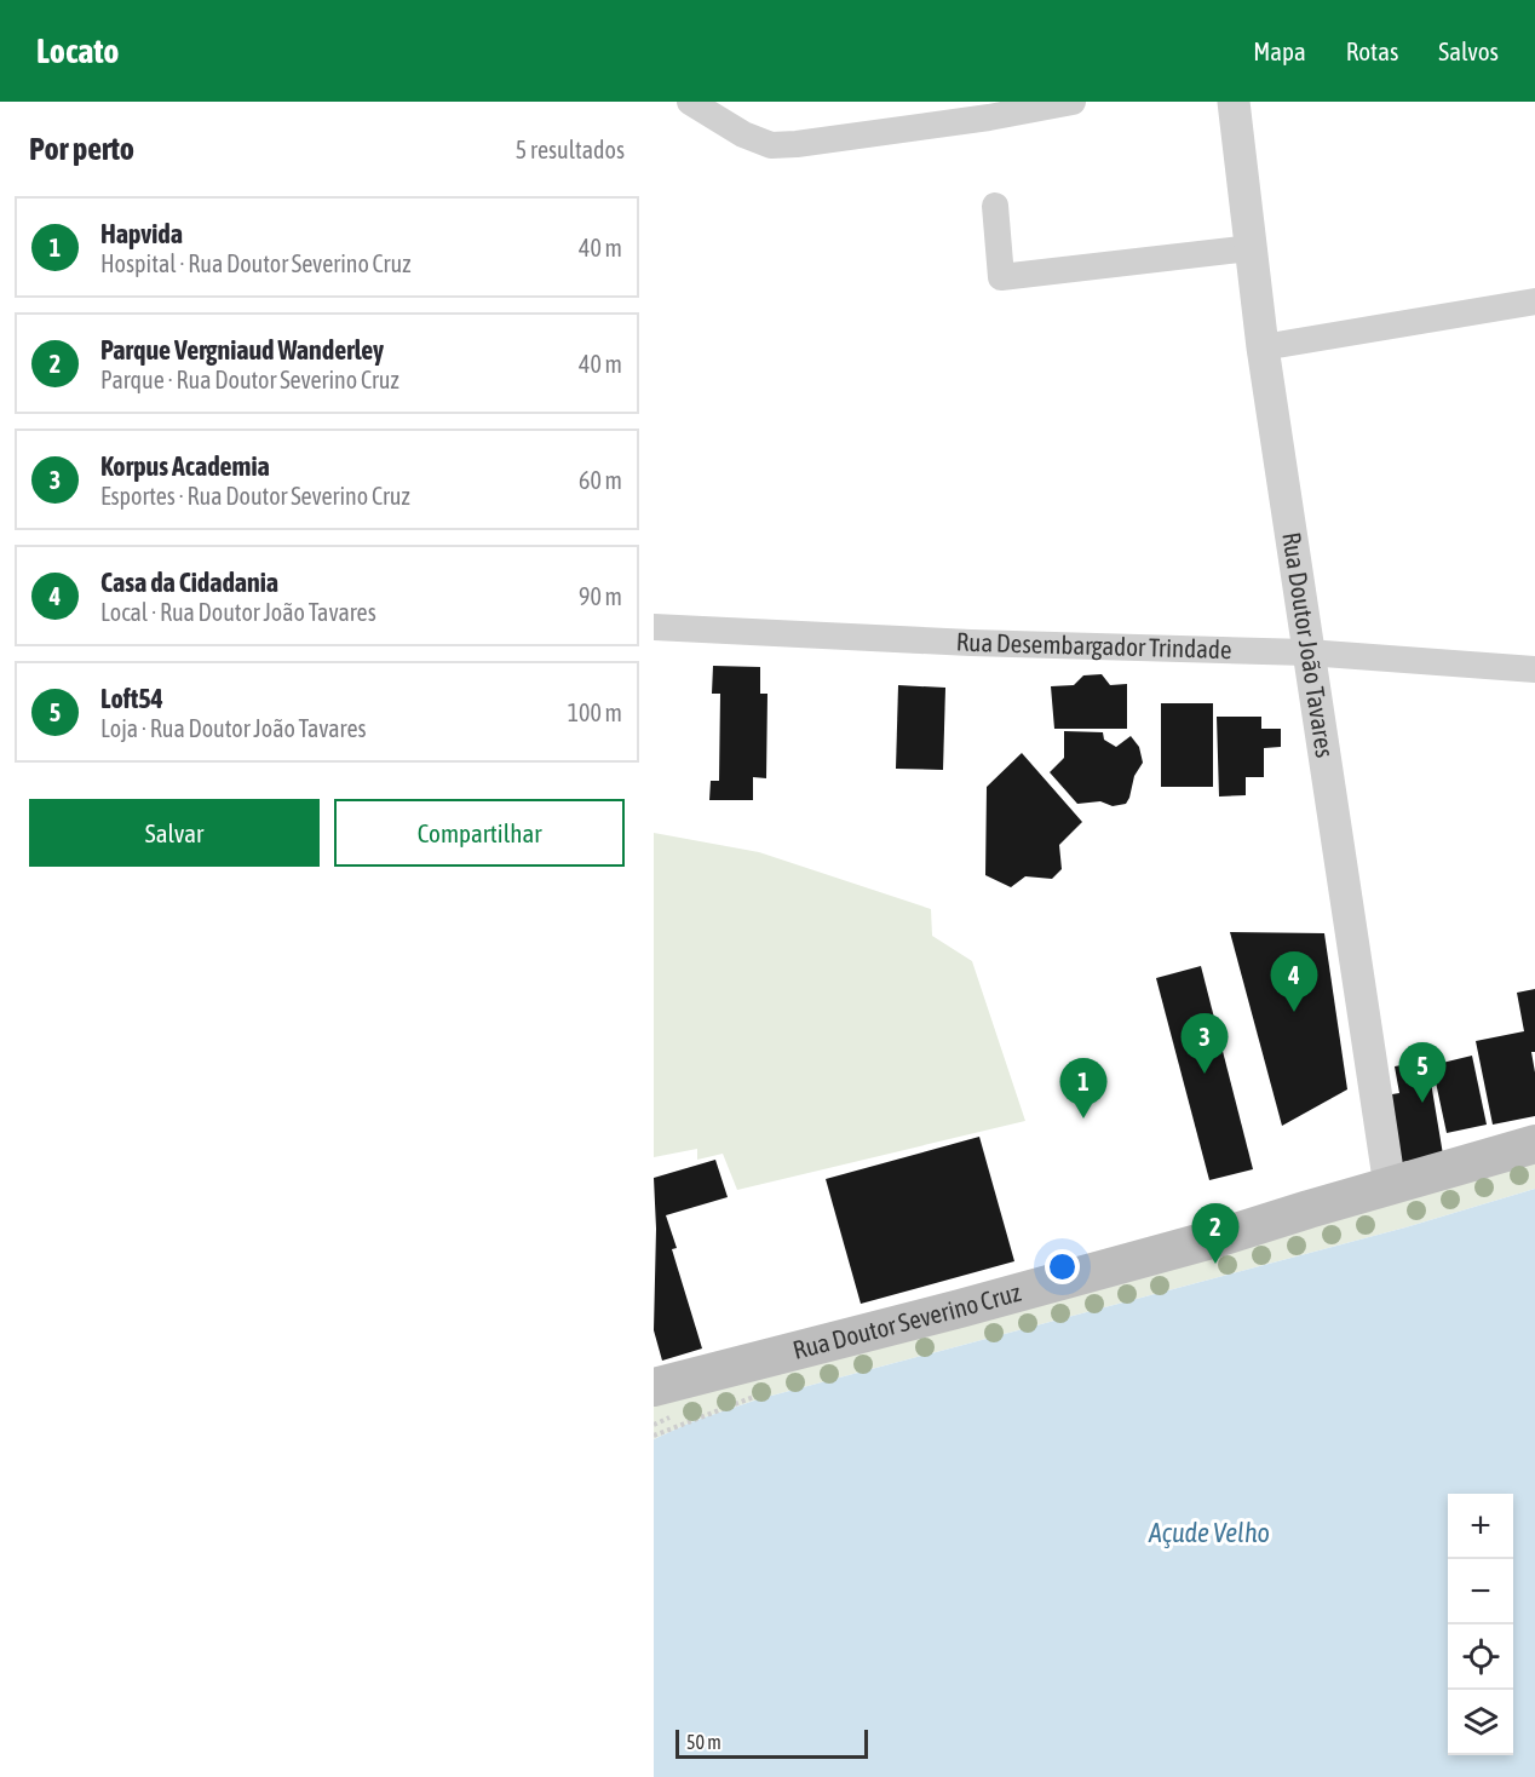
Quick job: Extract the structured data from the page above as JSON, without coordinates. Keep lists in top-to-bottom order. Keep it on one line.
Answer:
{"streets":{"main road":["Rua Doutor Severino Cruz"],"street":["Rua Doutor João Tavares","Rua Desembargador Trindade"]},"crossings":[["Rua Doutor João Tavares","Rua Desembargador Trindade"],["Rua Doutor João Tavares","Rua Doutor Severino Cruz"]],"water":["Açude Velho"],"scale_bar":"50 m","page":{"header":"Locato","nav":["Mapa","Rotas","Salvos"],"heading":["Por perto","5 resultados"],"list":[{"mark":"1","name":"Hapvida","note":"Hospital · Rua Doutor Severino Cruz","value":"40 m"},{"mark":"2","name":"Parque Vergniaud Wanderley","note":"Parque · Rua Doutor Severino Cruz","value":"40 m"},{"mark":"3","name":"Korpus Academia","note":"Esportes · Rua Doutor Severino Cruz","value":"60 m"},{"mark":"4","name":"Casa da Cidadania","note":"Local · Rua Doutor João Tavares","value":"90 m"},{"mark":"5","name":"Loft54","note":"Loja · Rua Doutor João Tavares","value":"100 m"}],"buttons":["Salvar","Compartilhar"],"pins":["4","3","5","1","2"],"map_buttons":["+","−"],"scale":"50 m"}}
